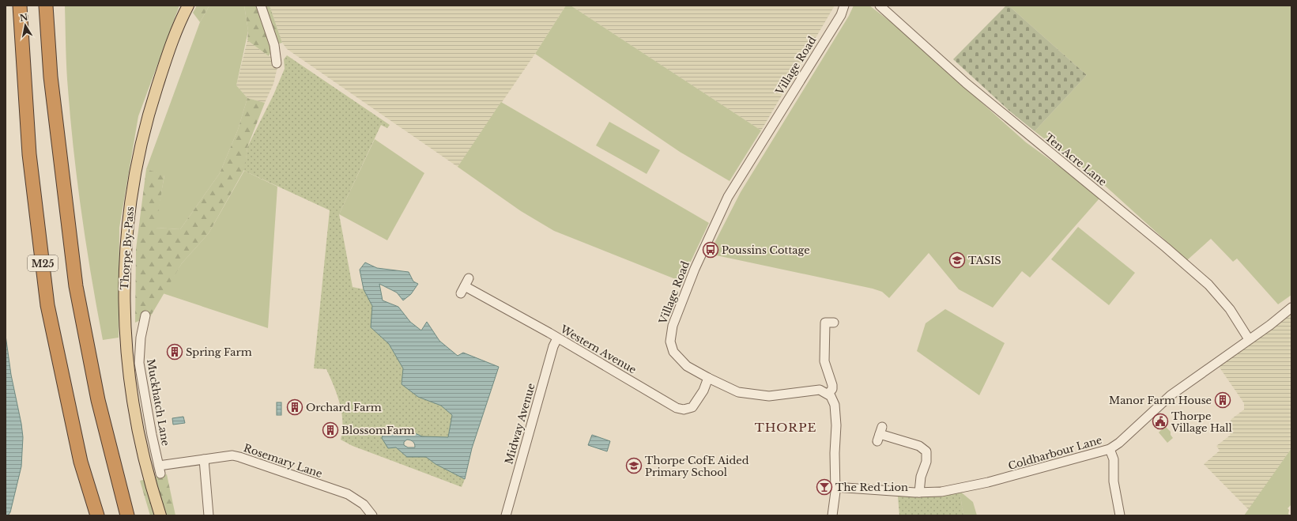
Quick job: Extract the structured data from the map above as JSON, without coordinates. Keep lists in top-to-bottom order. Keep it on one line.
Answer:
{"streets":{"highway":["M25"],"main road":["Thorpe By-Pass"],"street":["Village Road","Ten Acre Lane","Western Avenue","Muckhatch Lane","Midway Avenue","Coldharbour Lane","Rosemary Lane"]},"crossings":[["Village Road","Western Avenue"],["Ten Acre Lane","Coldharbour Lane"],["Western Avenue","Midway Avenue"],["Muckhatch Lane","Rosemary Lane"]],"districts":["THORPE"],"places":{"bus stop":["Poussins Cottage"],"school or university":["TASIS","Thorpe CofE Aided Primary School"],"building":["Spring Farm","Manor Farm House","Orchard Farm","BlossomFarm"],"public building":["Thorpe Village Hall"],"bar":["The Red Lion"]},"north":"top"}
